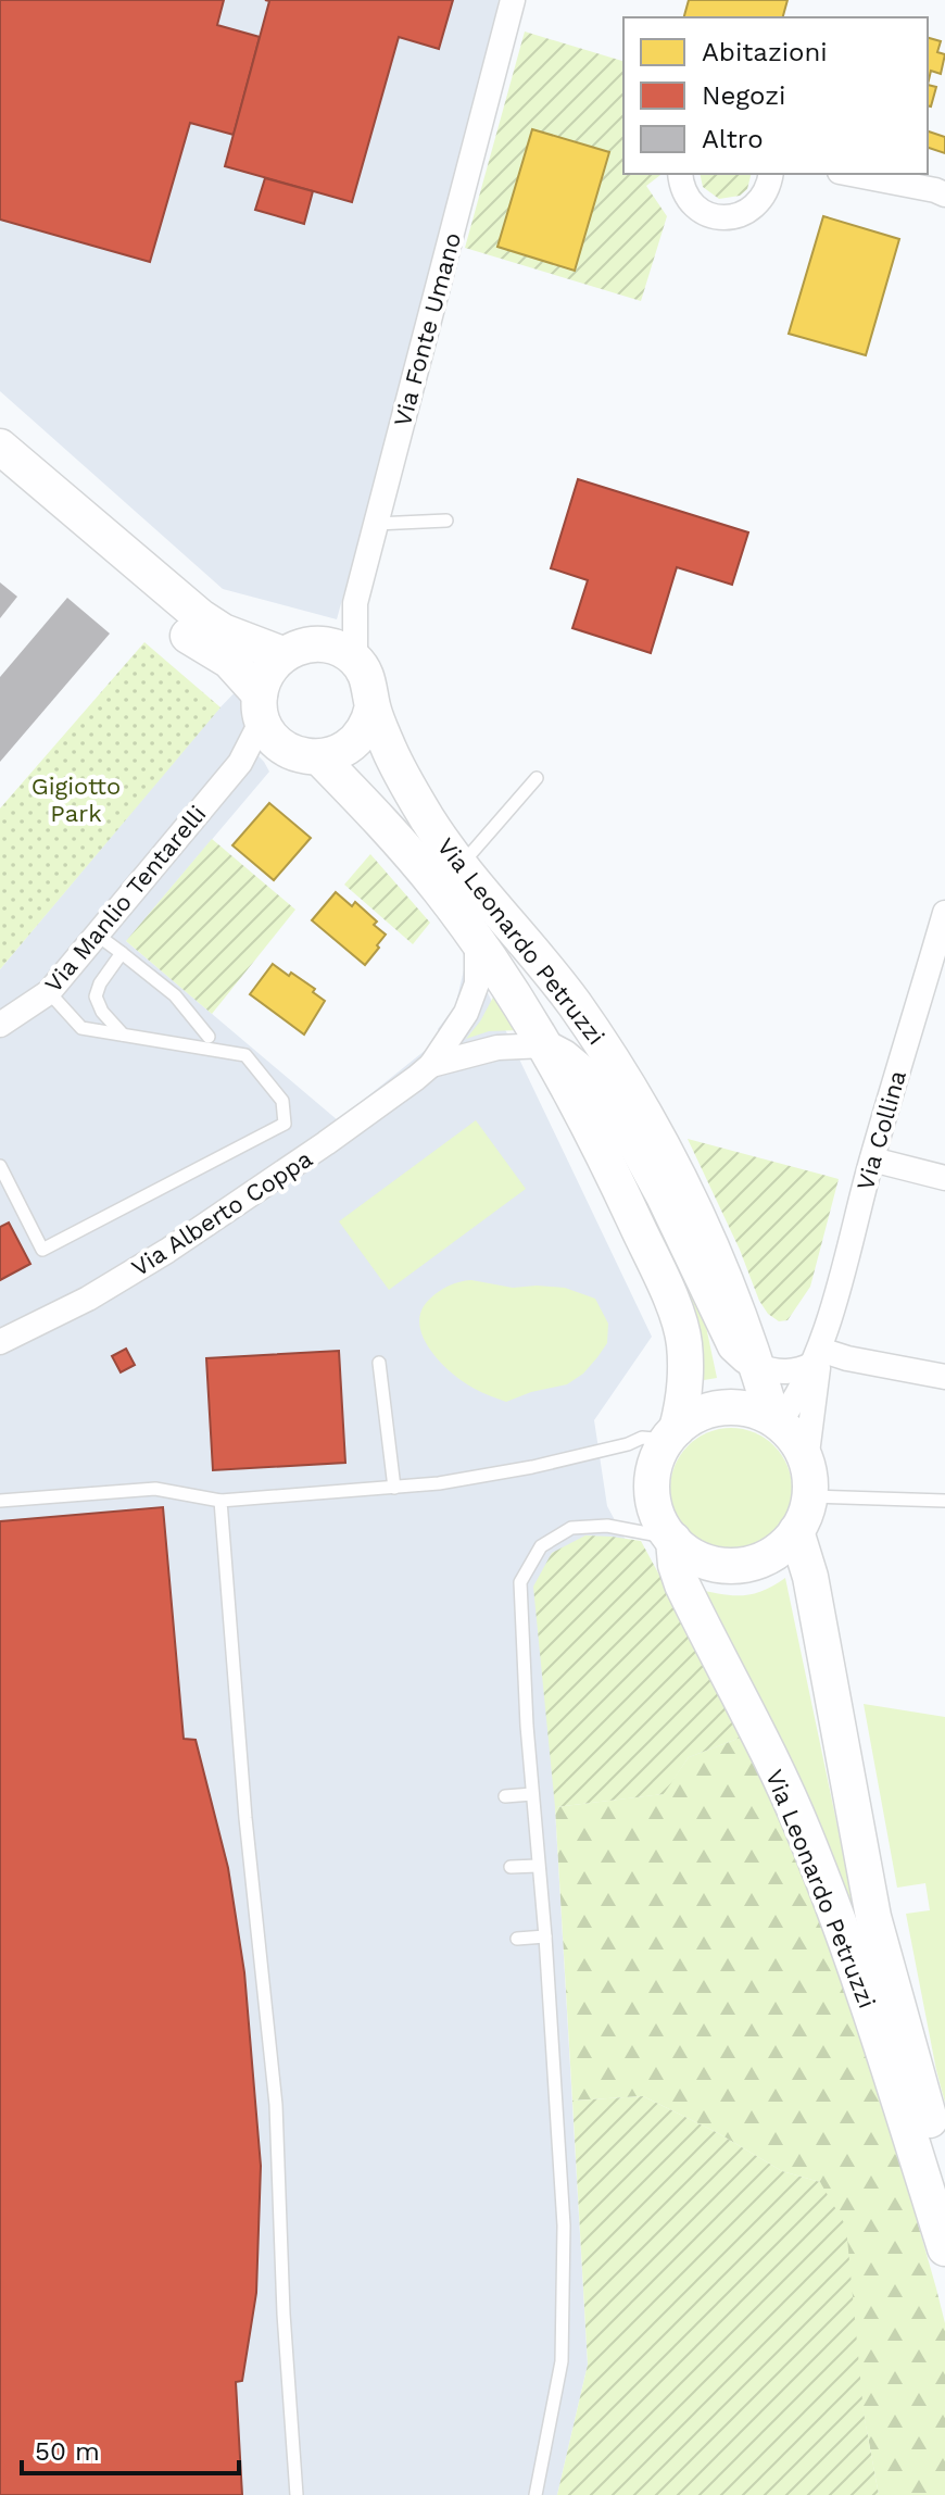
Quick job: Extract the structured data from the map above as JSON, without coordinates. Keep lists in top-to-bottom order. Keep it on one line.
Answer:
{"streets":{"main road":["Via Leonardo Petruzzi"],"street":["Via Fonte Umano","Via Manlio Tentarelli","Via Collina","Via Alberto Coppa"]},"crossings":[["Via Fonte Umano","Via Manlio Tentarelli"],["Via Fonte Umano","Via Leonardo Petruzzi"],["Via Manlio Tentarelli","Via Leonardo Petruzzi"],["Via Leonardo Petruzzi","Via Collina"],["Via Leonardo Petruzzi","Via Alberto Coppa"]],"parks":["Gigiotto Park"],"legend":["Abitazioni","Negozi","Altro"],"scale_bar":"50 m"}
